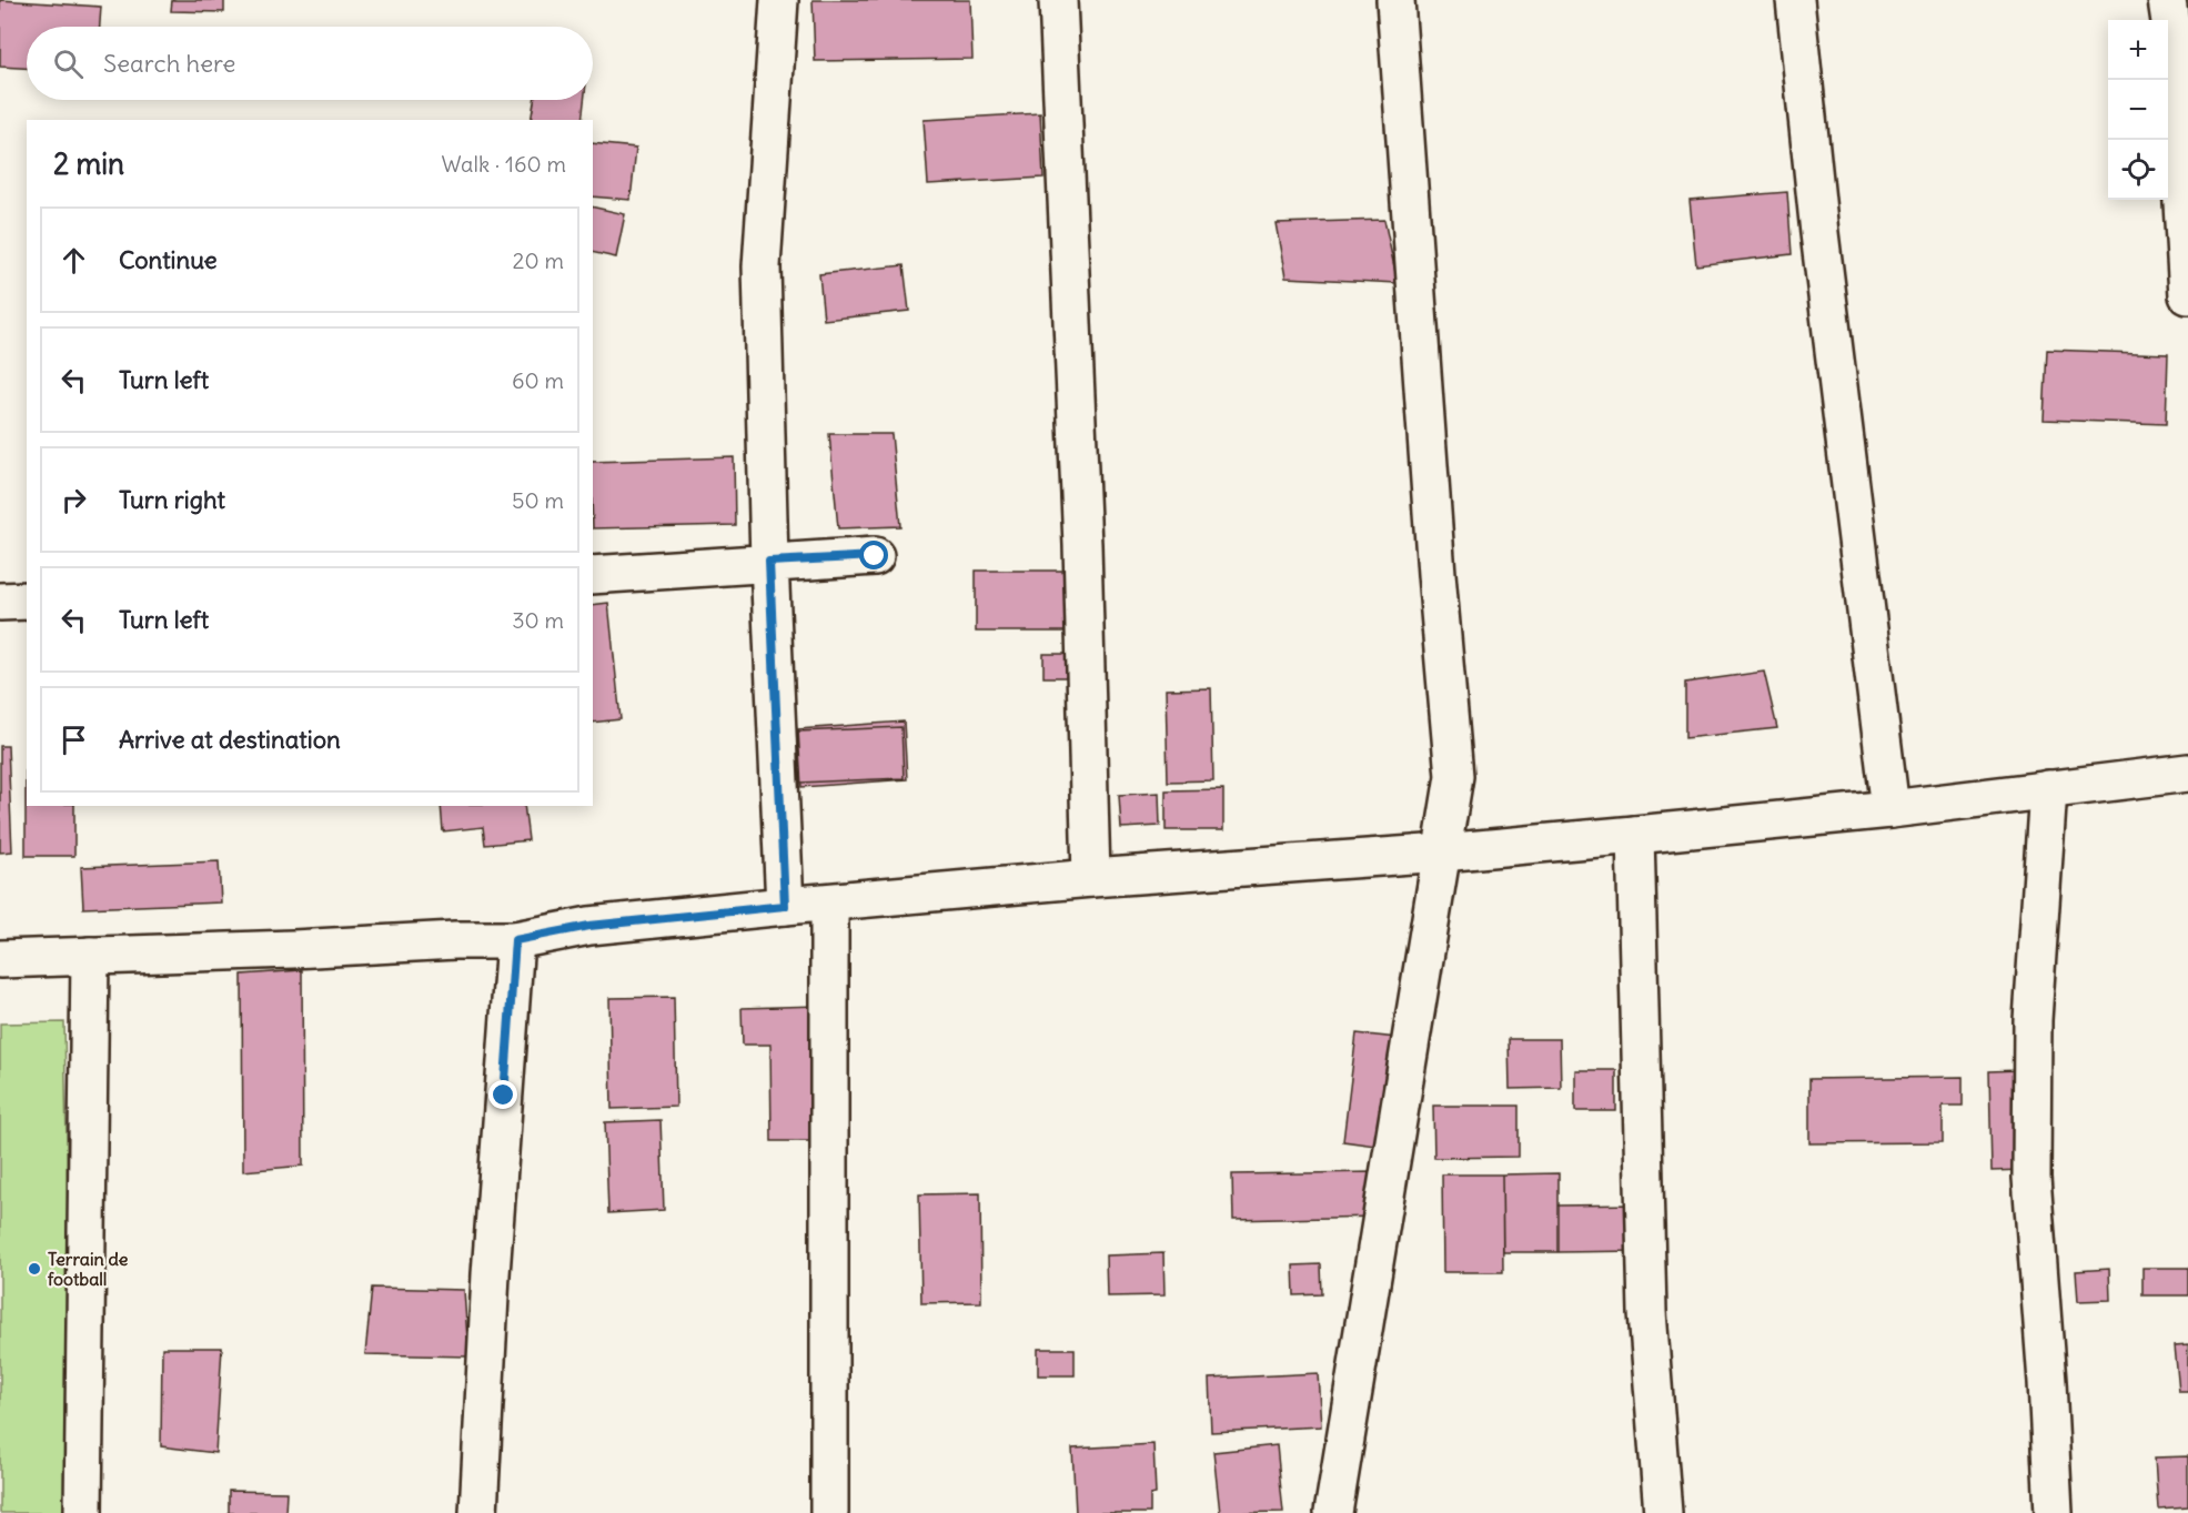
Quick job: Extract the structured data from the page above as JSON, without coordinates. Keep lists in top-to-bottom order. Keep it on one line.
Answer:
{"places":["Terrain de football"],"page":{"map_buttons":["+","−"],"search":"Search here","heading":["2 min","Walk · 160 m"],"list":[["Continue","20 m"],["Turn left","60 m"],["Turn right","50 m"],["Turn left","30 m"],"Arrive at destination"]}}
